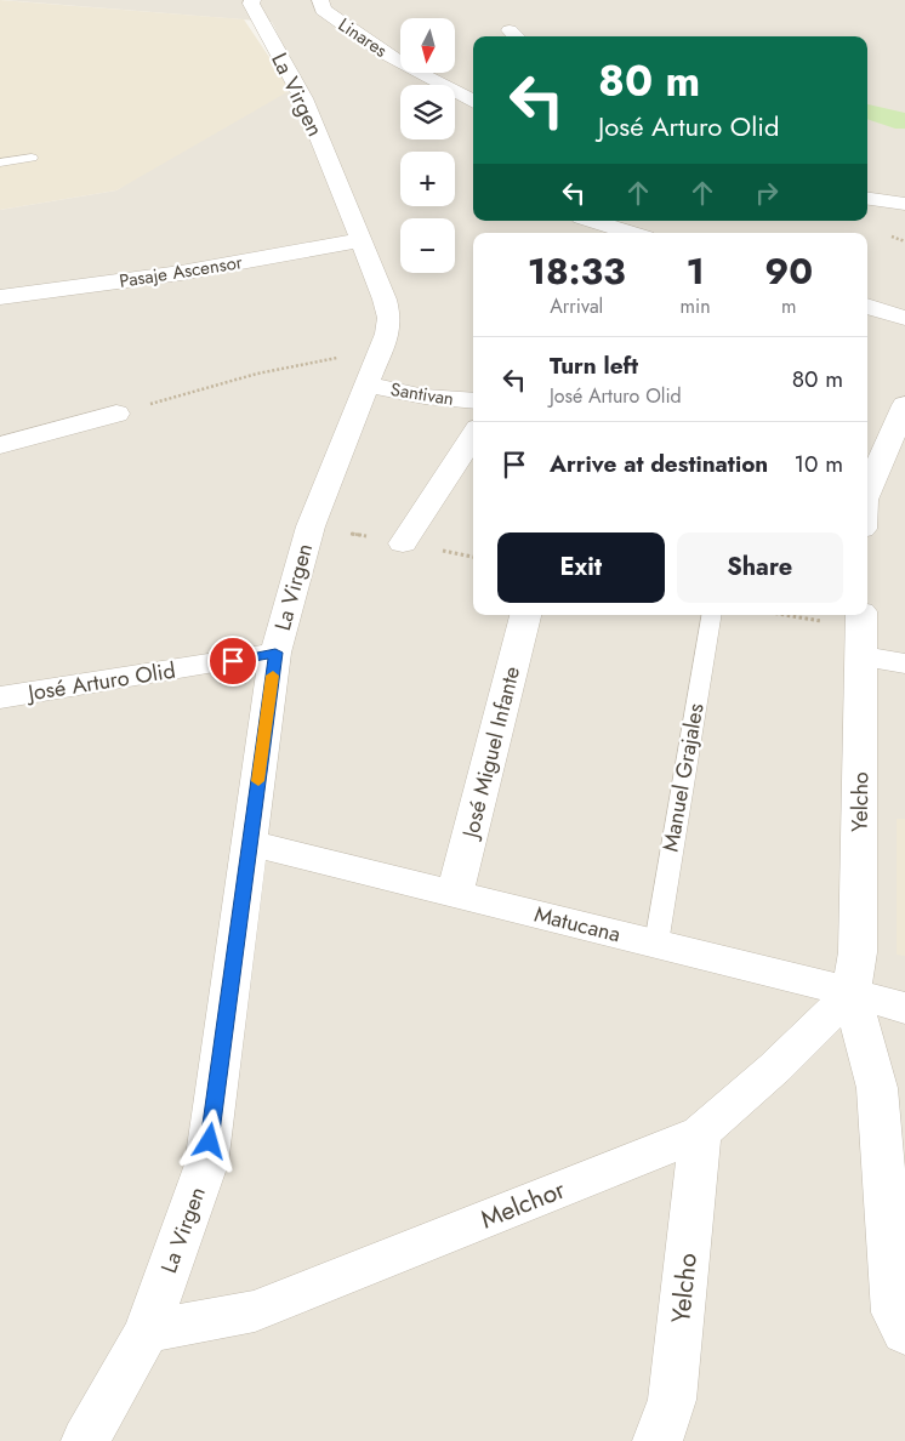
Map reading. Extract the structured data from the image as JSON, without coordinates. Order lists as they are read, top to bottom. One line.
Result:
{"streets":{"street":["Linares","La Virgen","Pasaje Ascensor","Santivan","José Arturo Olid","José Miguel Infante","Yelcho","Matucana","Melchor"],"lane":["Manuel Grajales"]},"crossings":[["La Virgen","Pasaje Ascensor"],["La Virgen","Santivan"],["La Virgen","José Arturo Olid"],["La Virgen","Matucana"],["La Virgen","Melchor"],["José Miguel Infante","Matucana"],["Manuel Grajales","Matucana"],["Yelcho","Matucana"],["Yelcho","Melchor"],["Matucana","Melchor"]],"north":"bottom","page":{"map_buttons":["+","−"],"turn":["80 m","José Arturo Olid"],"eta":["18:33","Arrival","1","min","90","m"],"list":[{"name":"Turn left","note":"José Arturo Olid","value":"80 m"},{"name":"Arrive at destination","value":"10 m"}],"buttons":["Exit","Share"]}}
